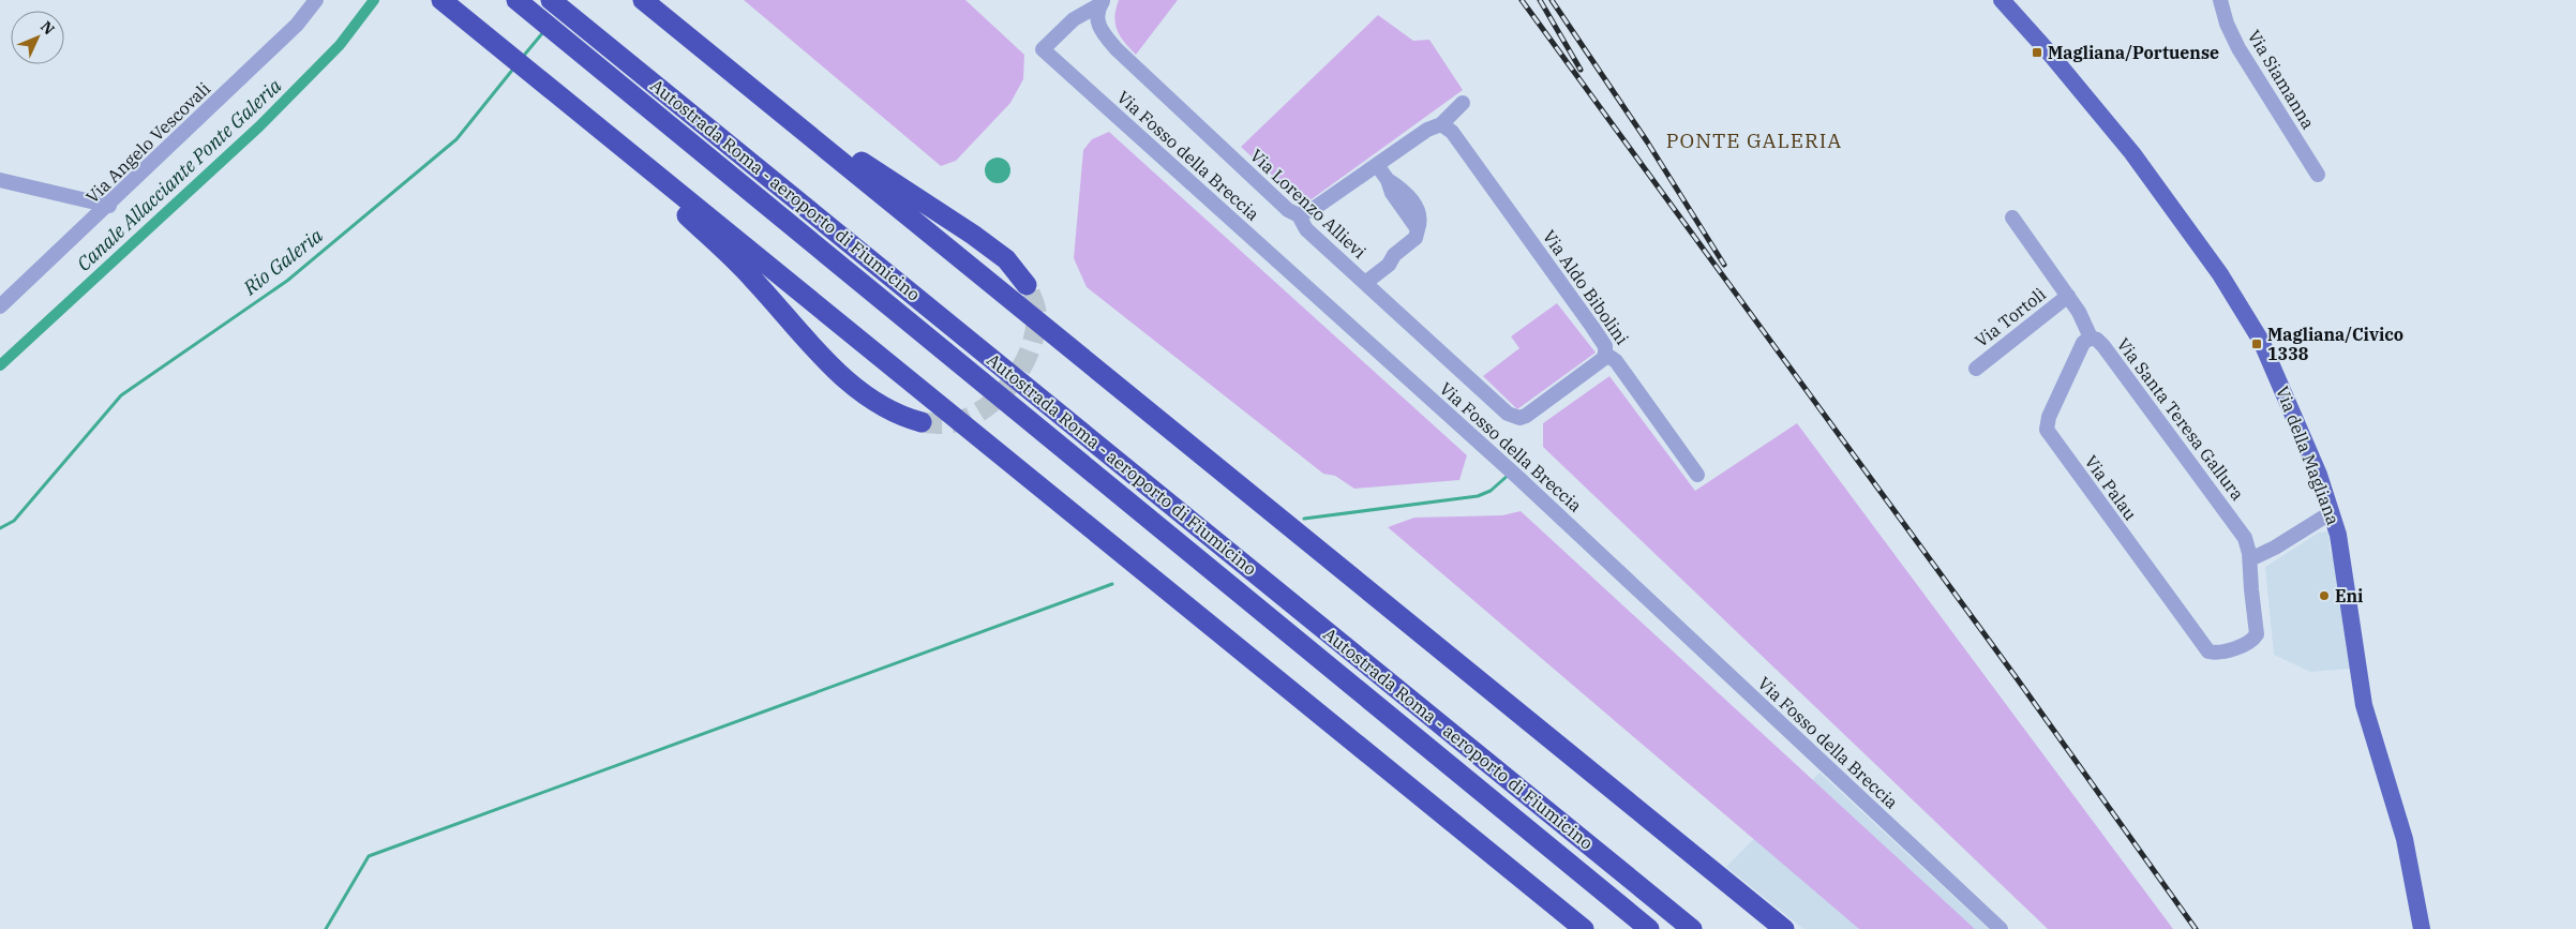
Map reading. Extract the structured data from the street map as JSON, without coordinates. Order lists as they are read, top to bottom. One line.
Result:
{"streets":{"highway":["Autostrada Roma - aeroporto di Fiumicino"],"main road":["Via della Magliana"],"street":["Via Siamanna","Via Angelo Vescovali","Via Fosso della Breccia","Via Lorenzo Allievi","Via Aldo Bibolini","Via Tortolì","Via Santa Teresa Gallura","Via Palau"]},"crossings":[["Via Fosso della Breccia","Via Lorenzo Allievi"],["Via Lorenzo Allievi","Via Aldo Bibolini"],["Via Tortolì","Via Santa Teresa Gallura"],["Via Santa Teresa Gallura","Via Palau"]],"districts":["PONTE GALERIA"],"water":["Canale Allacciante Ponte Galeria","Rio Galeria"],"places":{"transit":["Magliana/Portuense","Magliana/Civico 1338"],"other":["Eni"]},"north":"top right"}
